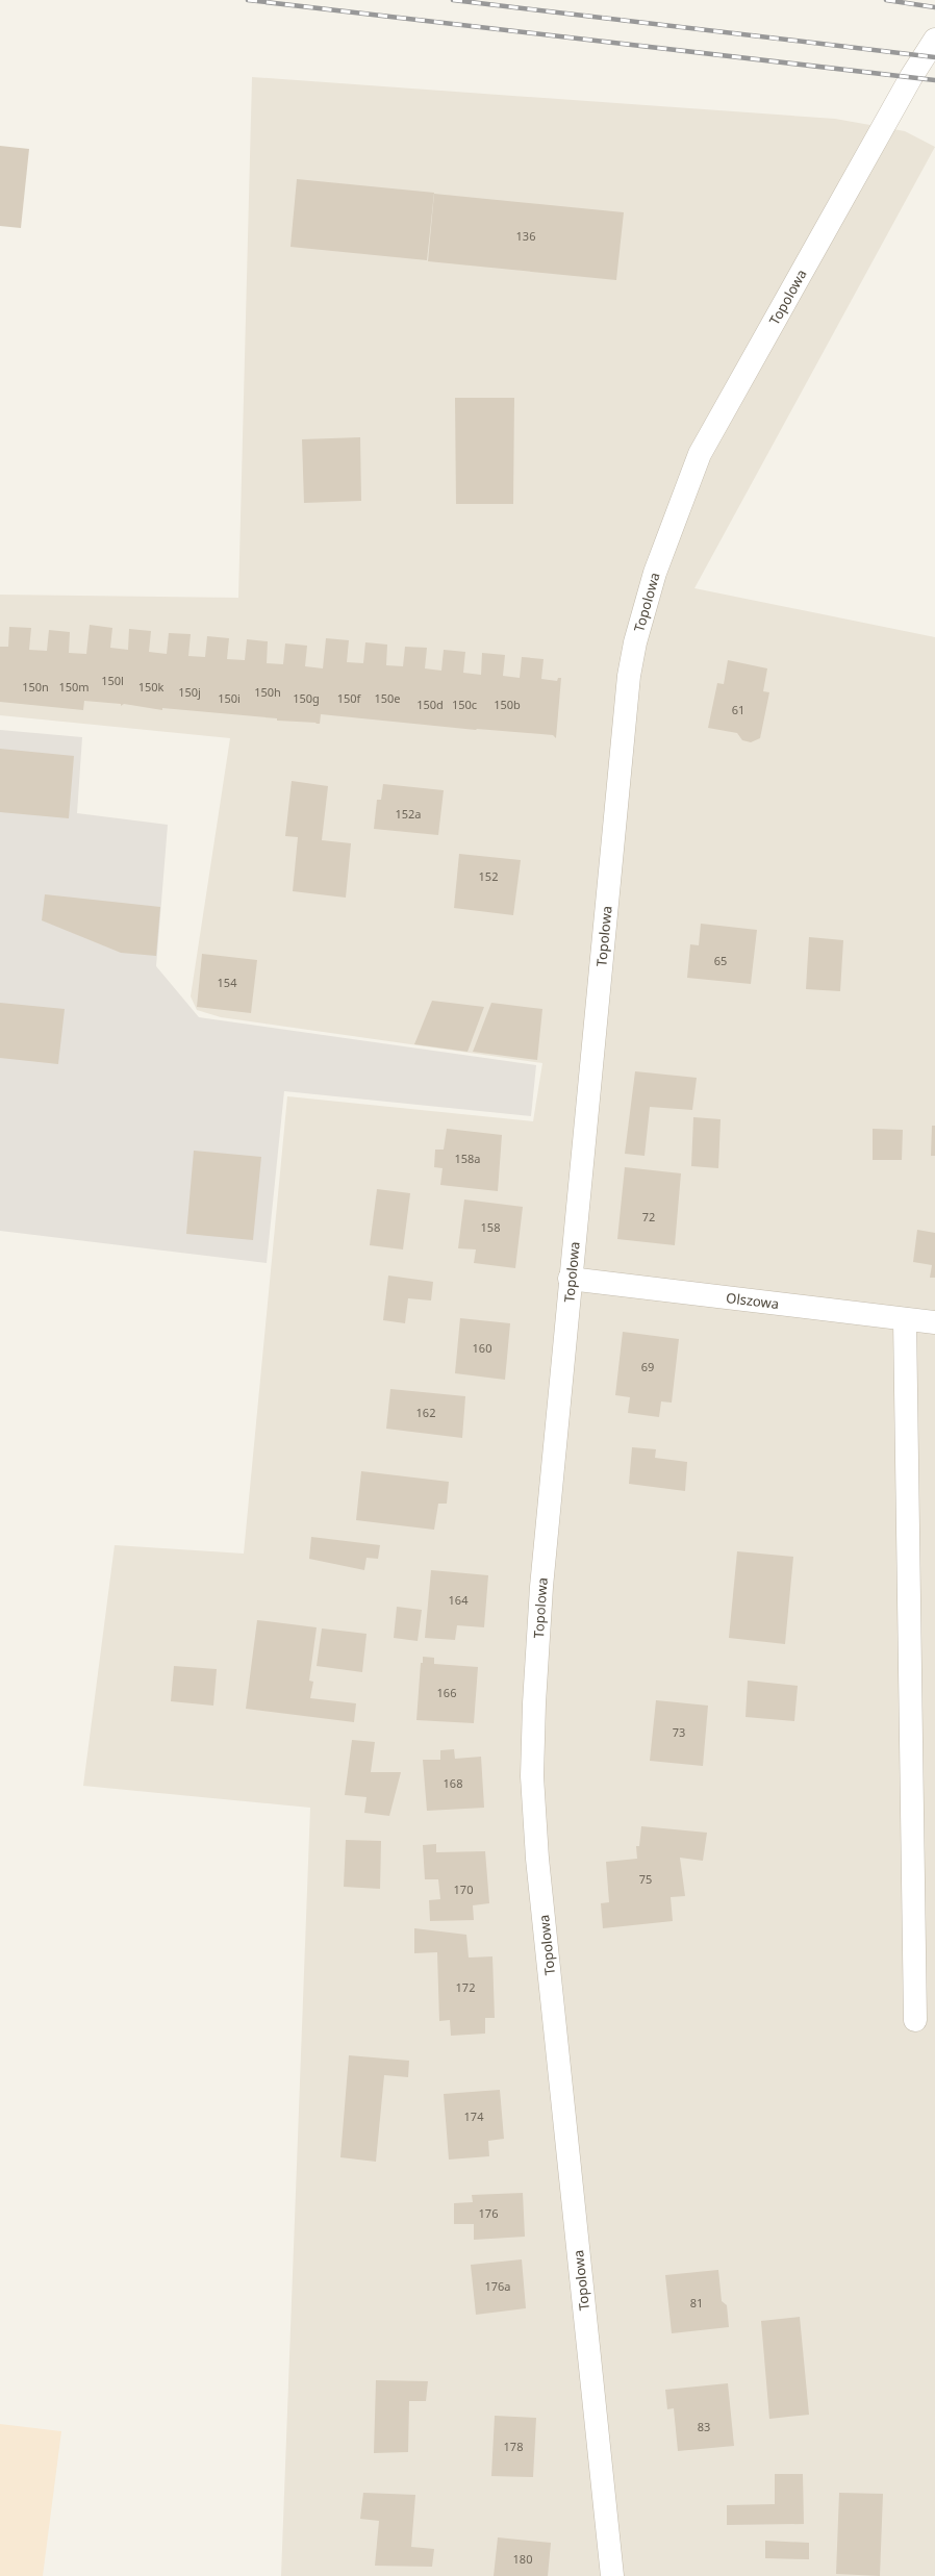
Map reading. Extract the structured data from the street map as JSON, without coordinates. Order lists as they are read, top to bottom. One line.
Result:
{"streets":{"street":["Topolowa","Olszowa"]},"crossings":[["Topolowa","Olszowa"]],"house_numbers":["136","150l","150n","150m","150k","150j","150h","150i","150g","150f","150e","150d","150c","150b","61","152a","152","65","154","158a","72","158","160","69","162","164","166","73","168","75","170","172","174","176","176a","81","83","178","180"]}
